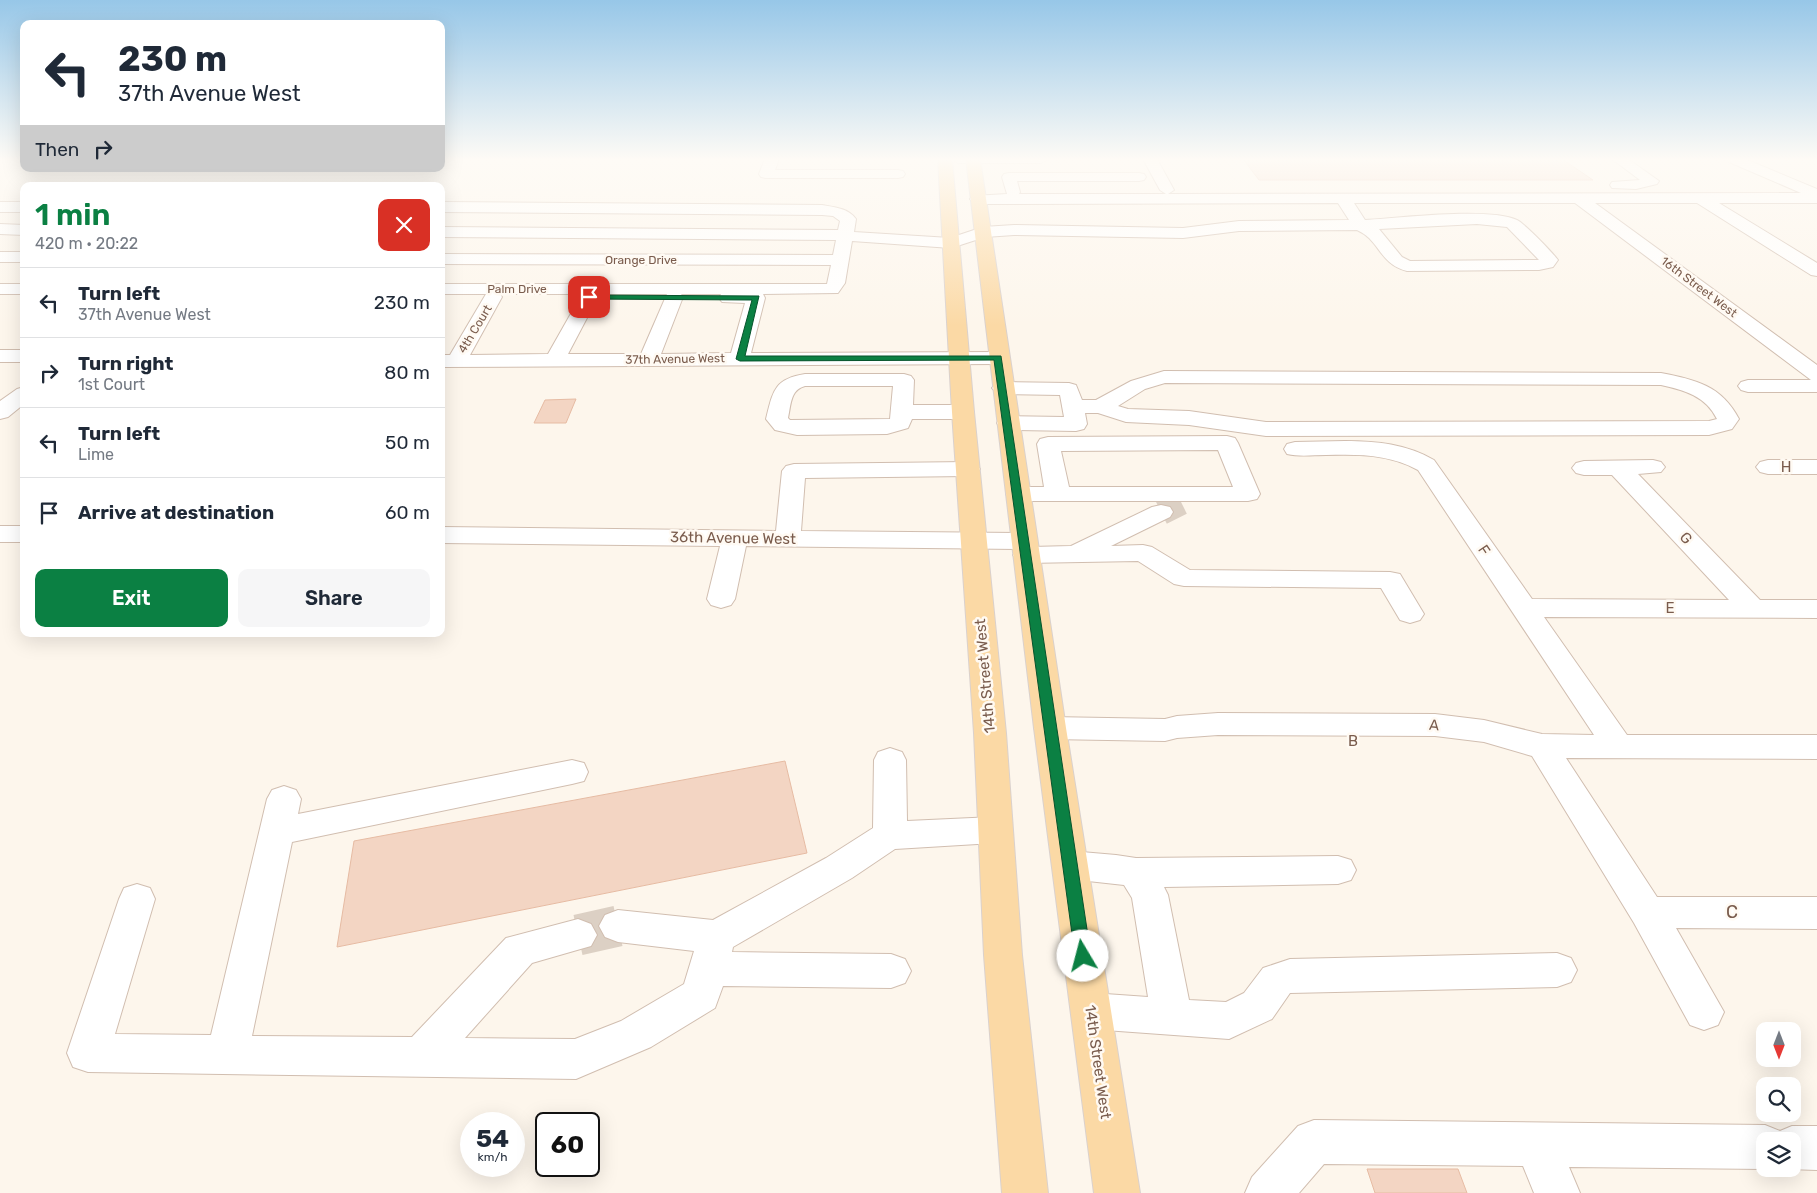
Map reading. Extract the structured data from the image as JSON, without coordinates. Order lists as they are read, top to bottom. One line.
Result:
{"streets":{"main road":["14th Street West"],"street":["Orange Drive","16th Street West","Palm Drive","4th Court","37th Avenue West","H","36th Avenue West","G","F","E","B","C"]},"crossings":[["Orange Drive","Palm Drive"],["4th Court","37th Avenue West"],["37th Avenue West","14th Street West"],["36th Avenue West","14th Street West"],["G","E"],["F","E"],["14th Street West","B"]],"north":"bottom","page":{"turn":["230 m","37th Avenue West"],"then":"Then","heading":["1 min","420 m · 20:22"],"list":[{"name":"Turn left","note":"37th Avenue West","value":"230 m"},{"name":"Turn right","note":"1st Court","value":"80 m"},{"name":"Turn left","note":"Lime","value":"50 m"},{"name":"Arrive at destination","value":"60 m"}],"buttons":["Exit","Share"],"speed":"54 km/h","limit":"60"}}
